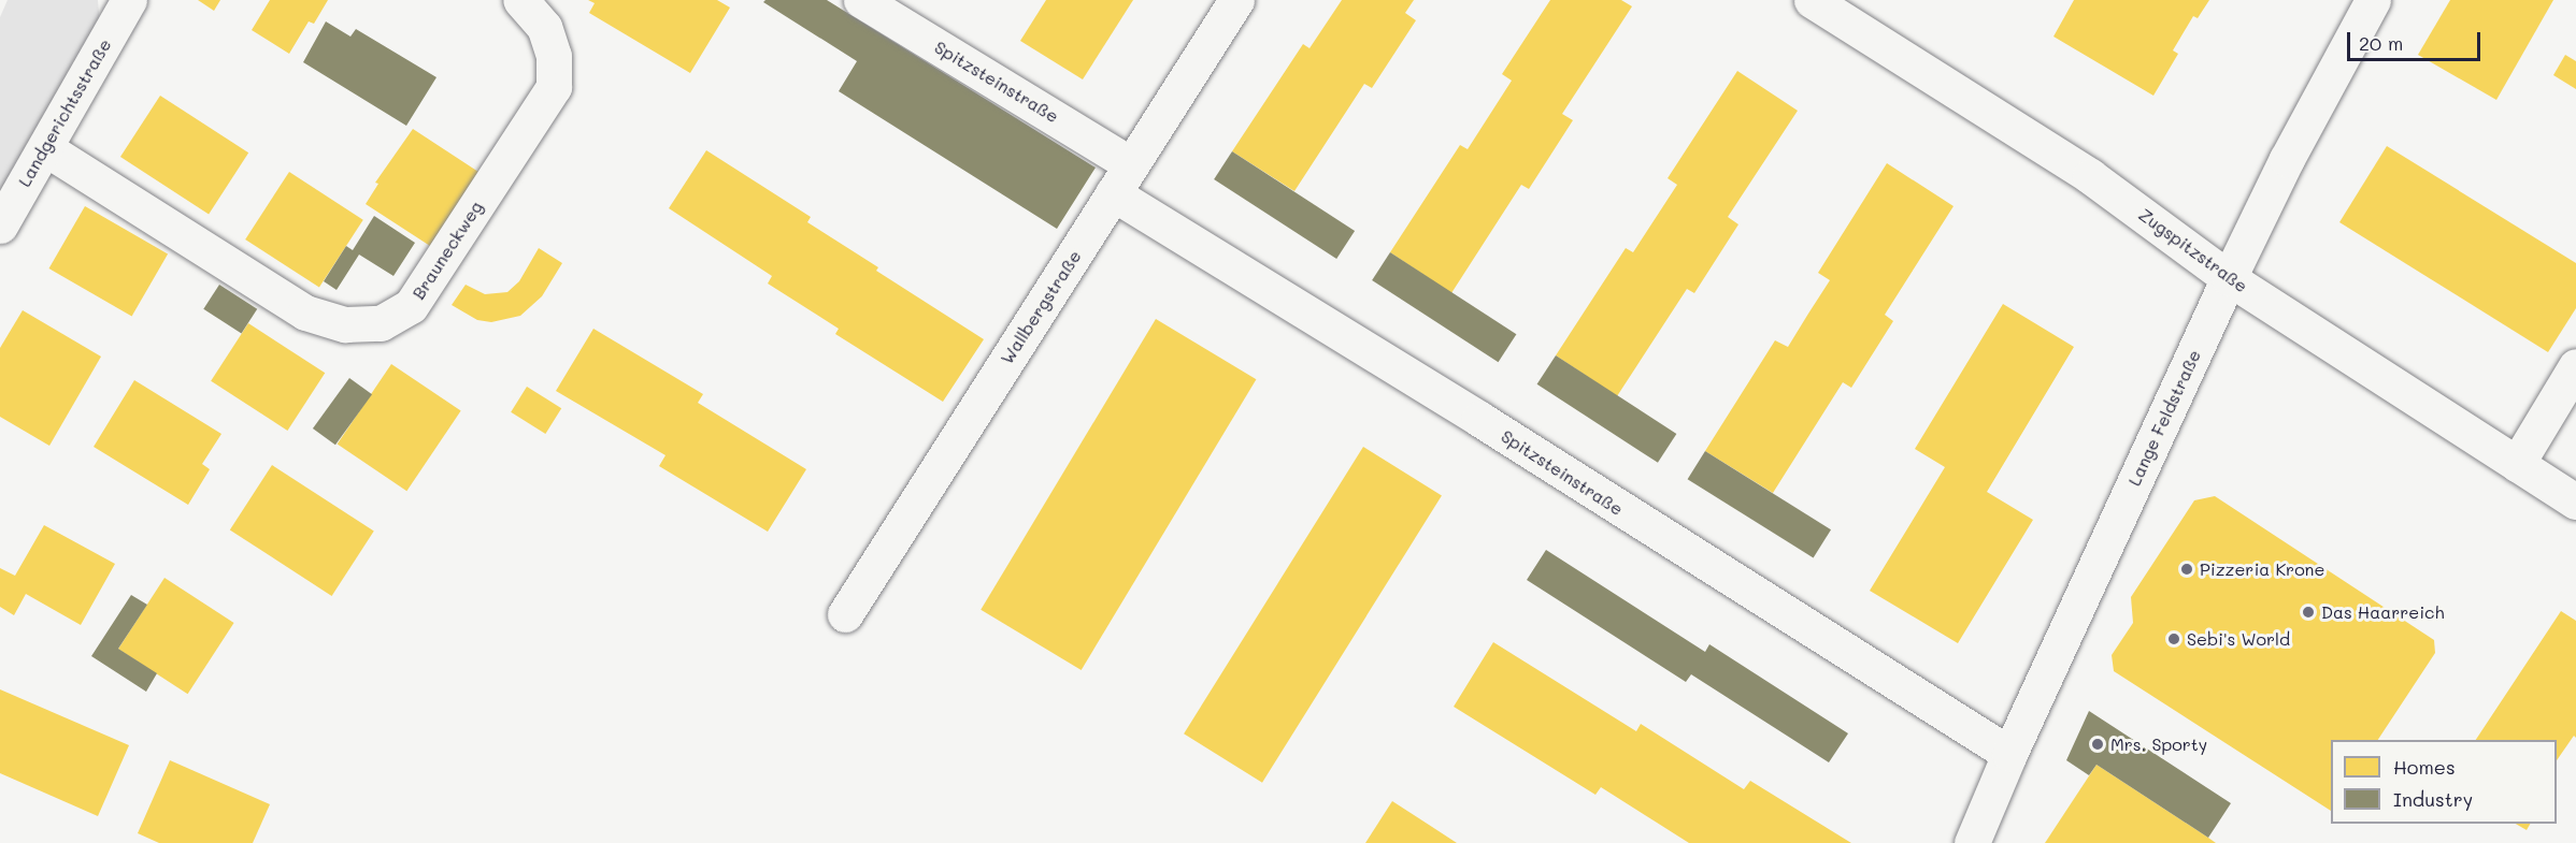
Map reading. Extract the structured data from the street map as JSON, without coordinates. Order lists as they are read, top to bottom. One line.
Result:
{"streets":{"street":["Spitzsteinstraße","Landgerichtsstraße","Brauneckweg","Zugspitzstraße","Wallbergstraße","Lange Feldstraße"]},"crossings":[["Spitzsteinstraße","Wallbergstraße"],["Spitzsteinstraße","Lange Feldstraße"],["Landgerichtsstraße","Brauneckweg"],["Zugspitzstraße","Lange Feldstraße"]],"places":["Pizzeria Krone","Das Haarreich","Sebi's World","Mrs. Sporty"],"legend":["Homes","Industry"],"scale_bar":"20 m"}
